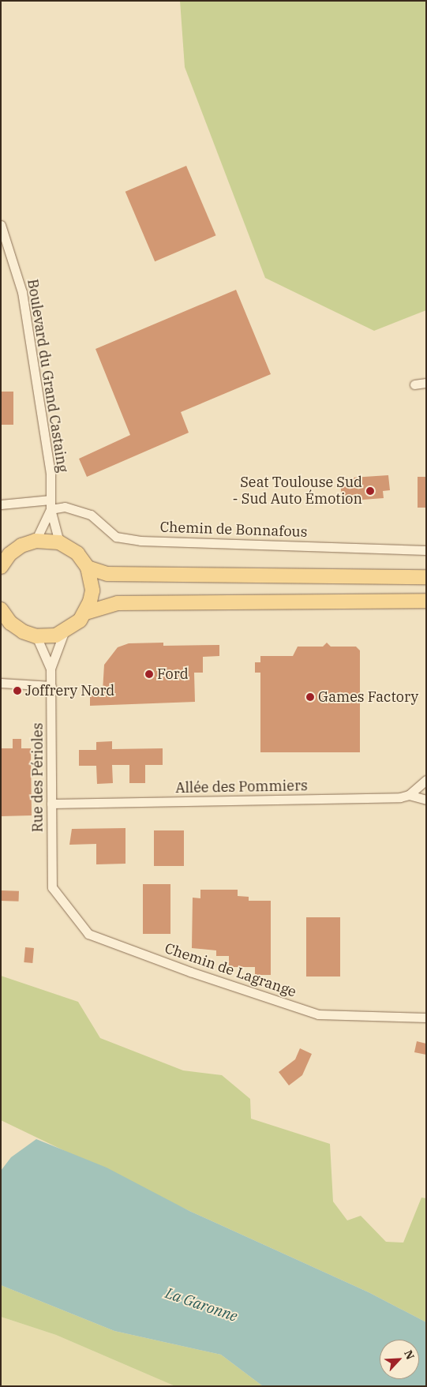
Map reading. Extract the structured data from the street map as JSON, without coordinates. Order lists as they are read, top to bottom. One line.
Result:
{"streets":{"street":["Boulevard du Grand Castaing","Chemin de Bonnafous","Rue des Périoles","Allée des Pommiers","Chemin de Lagrange"]},"crossings":[["Boulevard du Grand Castaing","Chemin de Bonnafous"],["Rue des Périoles","Allée des Pommiers"],["Rue des Périoles","Chemin de Lagrange"]],"water":["La Garonne"],"places":["Seat Toulouse Sud - Sud Auto Émotion","Ford","Joffrery Nord","Games Factory"],"north":"top right"}
